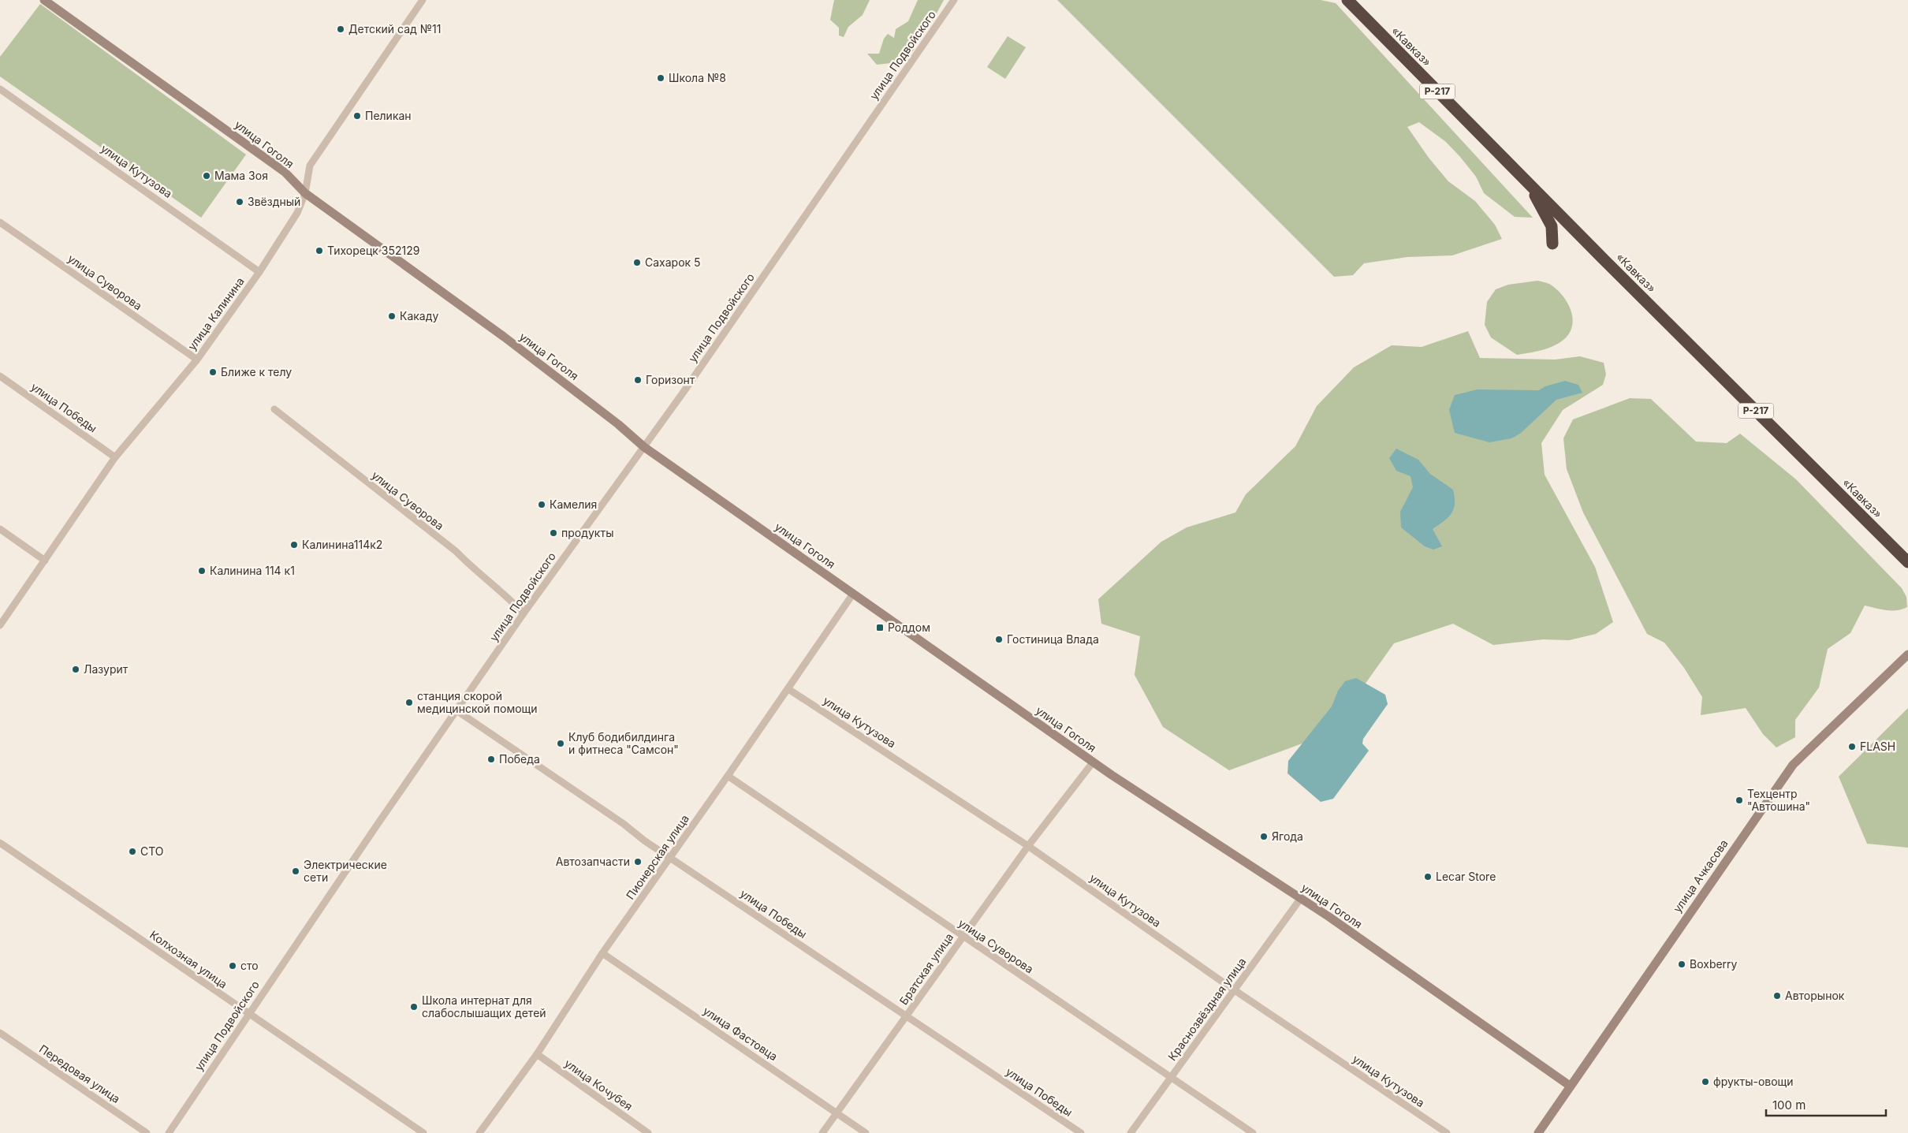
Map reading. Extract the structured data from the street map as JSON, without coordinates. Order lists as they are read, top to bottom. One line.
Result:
{"streets":{"highway":["«Кавказ»","Р-217"],"main road":["улица Гоголя","улица Ачкасова"],"street":["улица Подвойского","улица Кутузова","улица Суворова","улица Калинина","улица Победы","Пионерская улица","Колхозная улица","Братская улица","Краснозвёздная улица","улица Фастовца","Передовая улица","улица Кочубея"]},"crossings":[["улица Подвойского","улица Гоголя"],["улица Подвойского","улица Суворова"],["улица Подвойского","улица Победы"],["улица Подвойского","Колхозная улица"],["улица Гоголя","улица Калинина"],["улица Гоголя","Пионерская улица"],["улица Гоголя","улица Ачкасова"],["улица Гоголя","Братская улица"],["улица Гоголя","Краснозвёздная улица"],["улица Кутузова","улица Калинина"],["улица Кутузова","Пионерская улица"],["улица Кутузова","Братская улица"],["улица Кутузова","Краснозвёздная улица"],["улица Суворова","улица Калинина"],["улица Суворова","Пионерская улица"],["улица Суворова","Братская улица"],["улица Суворова","Краснозвёздная улица"],["улица Калинина","улица Победы"],["улица Победы","Пионерская улица"],["улица Победы","Братская улица"],["Пионерская улица","улица Фастовца"],["Пионерская улица","улица Кочубея"],["Братская улица","улица Фастовца"]],"places":{"other":["Детский сад №11","Школа №8","Пеликан","Мама Зоя","Звёздный","Тихорецк 352129","Сахарок 5","Какаду","Ближе к телу","Горизонт","Камелия","продукты","Калинина114к2","Калинина 114 к1","Гостиница Влада","Лазурит","станция скорой медицинской помощи","Клуб бодибилдинга и фитнеса \"Самсон\"","FLASH","Победа","Техцентр \"Автошина\"","Ягода","СТО","Автозапчасти","Электрические сети","Lecar Store","Boxberry","сто","Авторынок","Школа интернат для слабослышащих детей","фрукты-овощи"],"transit":["Роддом"]},"scale_bar":"100 m"}
